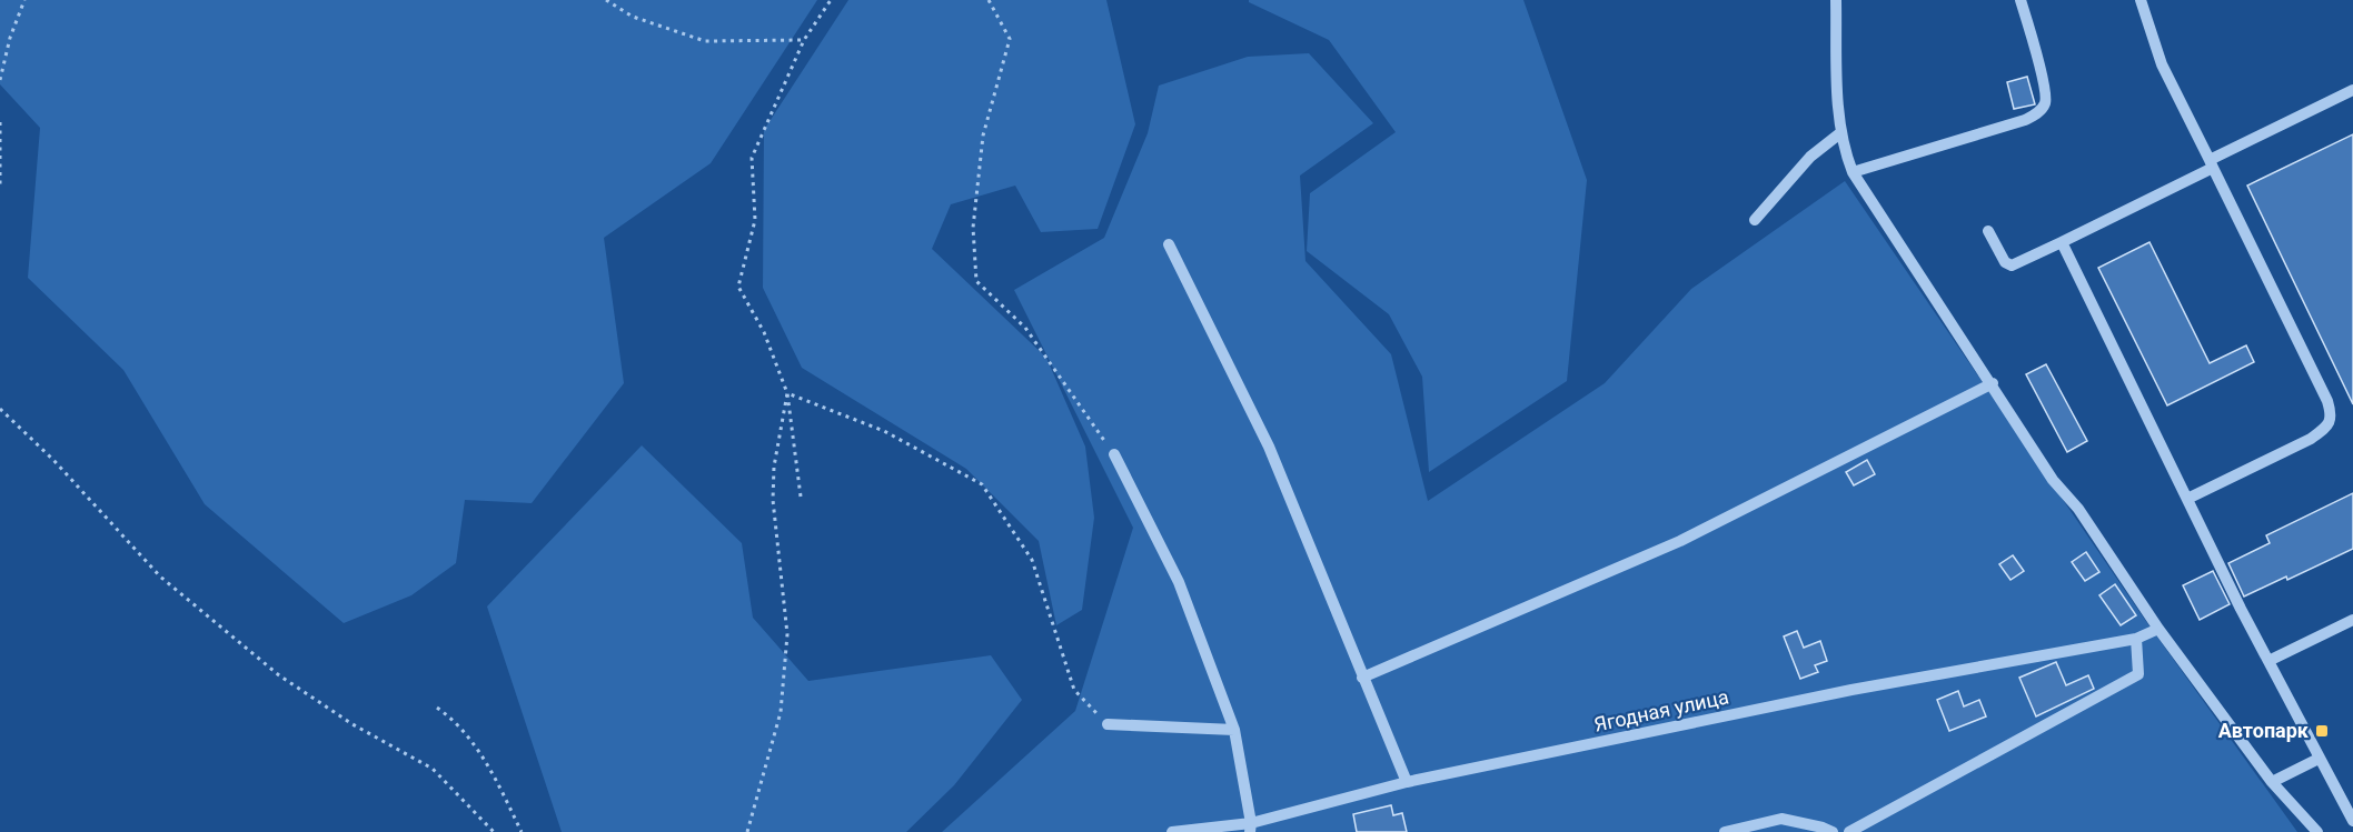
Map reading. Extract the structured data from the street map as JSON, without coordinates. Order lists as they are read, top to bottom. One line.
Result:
{"streets":{"street":["Ягодная улица"]},"places":{"transit":["Автопарк"]}}
